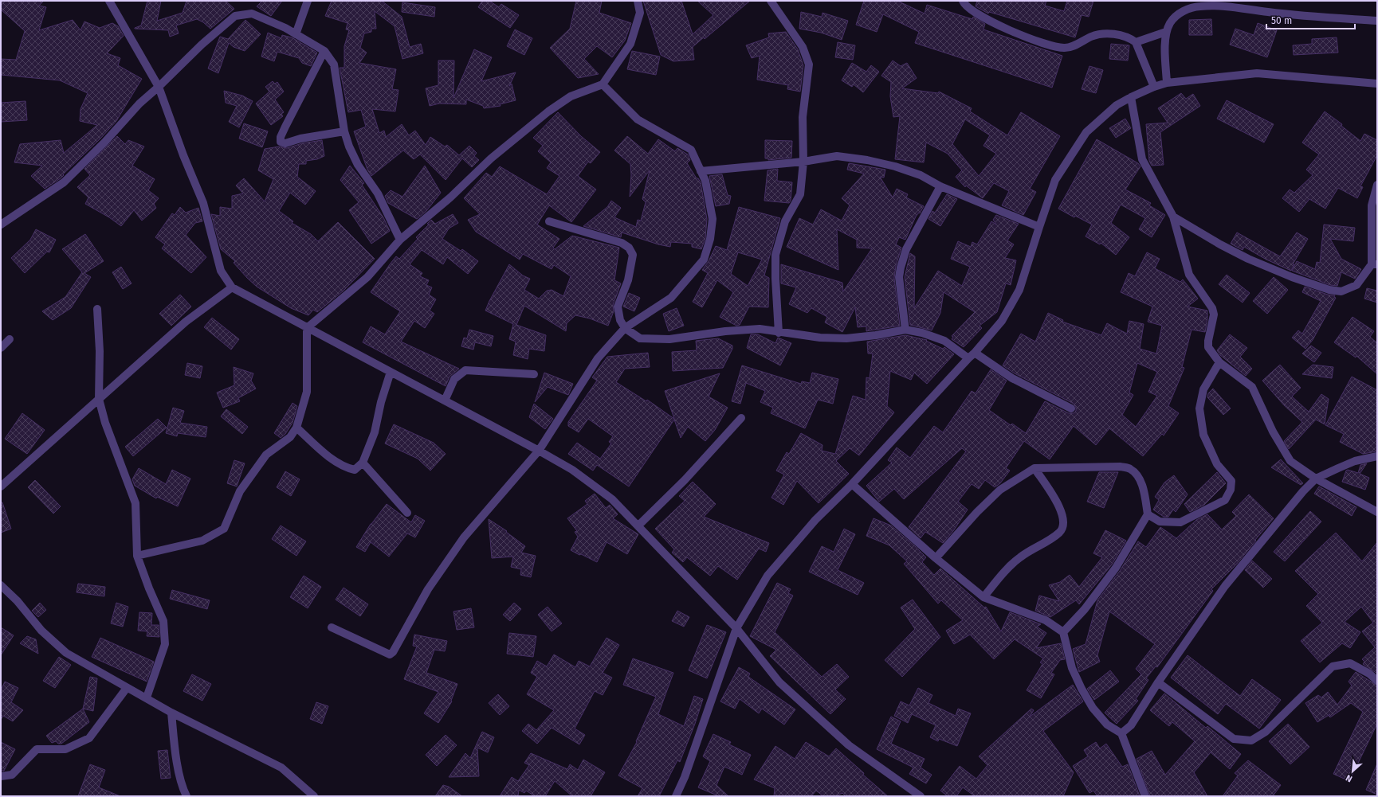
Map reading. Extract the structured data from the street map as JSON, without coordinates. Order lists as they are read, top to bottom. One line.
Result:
{"scale_bar":"50 m","north":"bottom left"}
